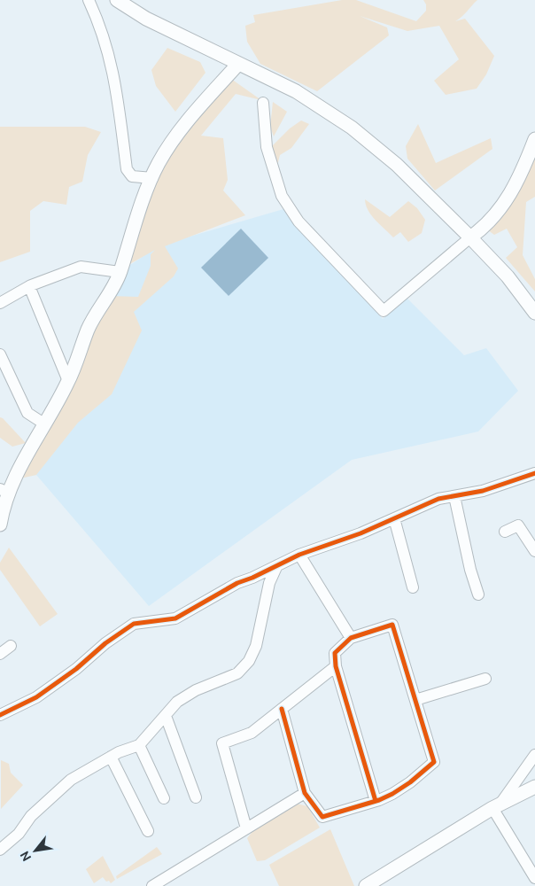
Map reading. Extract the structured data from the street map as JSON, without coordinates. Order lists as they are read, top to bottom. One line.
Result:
{"north":"bottom left"}
